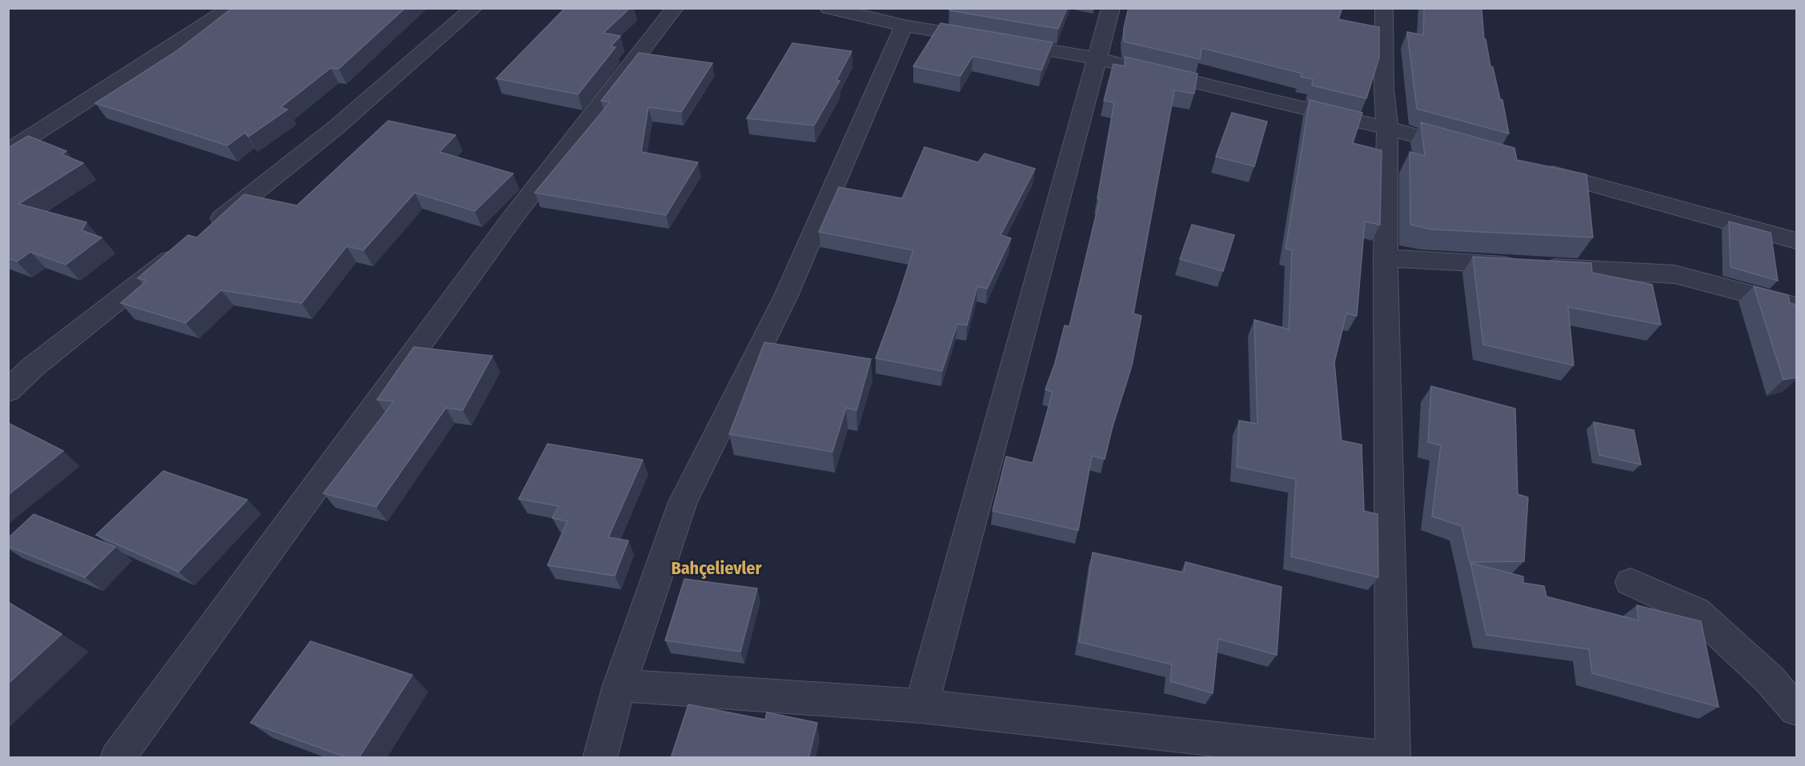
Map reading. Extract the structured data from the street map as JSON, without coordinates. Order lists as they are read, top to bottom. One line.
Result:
{"districts":["Bahçelievler"]}
